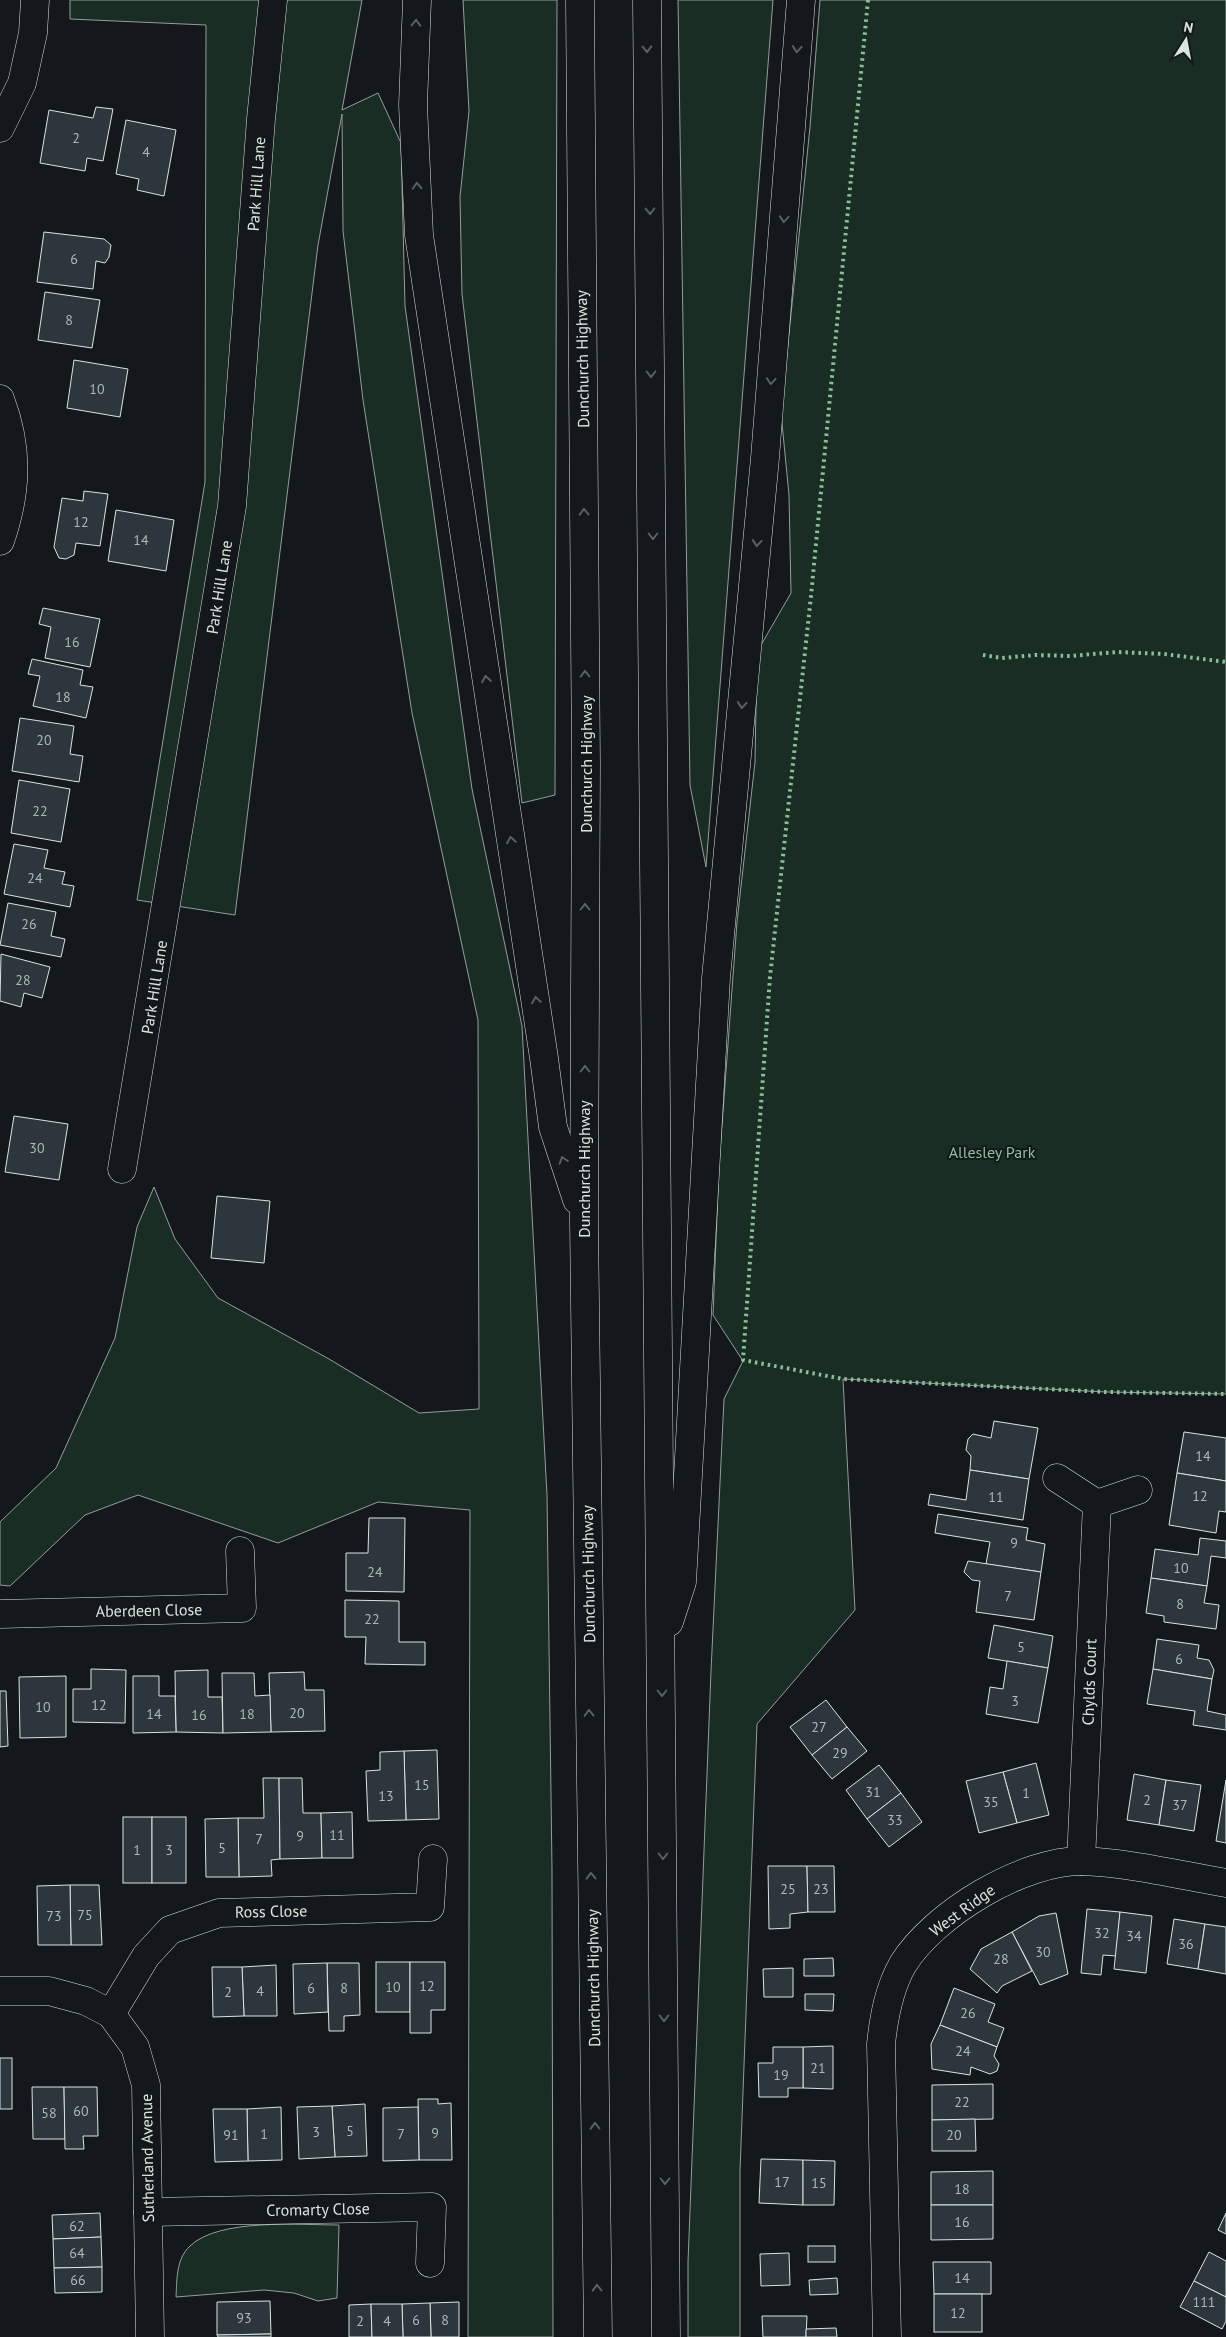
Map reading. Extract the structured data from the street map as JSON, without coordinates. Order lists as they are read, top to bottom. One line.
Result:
{"streets":{"main road":["Park Hill Lane","Dunchurch Highway","Aberdeen Close","Chylds Court","West Ridge","Ross Close","Sutherland Avenue","Cromarty Close"]},"crossings":[["Chylds Court","West Ridge"],["Ross Close","Sutherland Avenue"],["Sutherland Avenue","Cromarty Close"]],"parks":["Allesley Park"],"house_numbers":["2","4","6","8","10","12","14","16","18","20","22","24","26","28","30","14","12","11","9","10","24","7","8","22","5","6","3","12","10","20","14","18","16","27","29","15","31","1","13","2","35","37","33","11","9","7","5","1","3","25","23","75","73","32","34","36","30","28","12","10","6","8","4","2","26","24","21","19","22","60","58","5","3","9","1","7","91","20","17","15","18","16","62","64","14","66","111","12","93","6","8","2","4"],"north":"top"}
